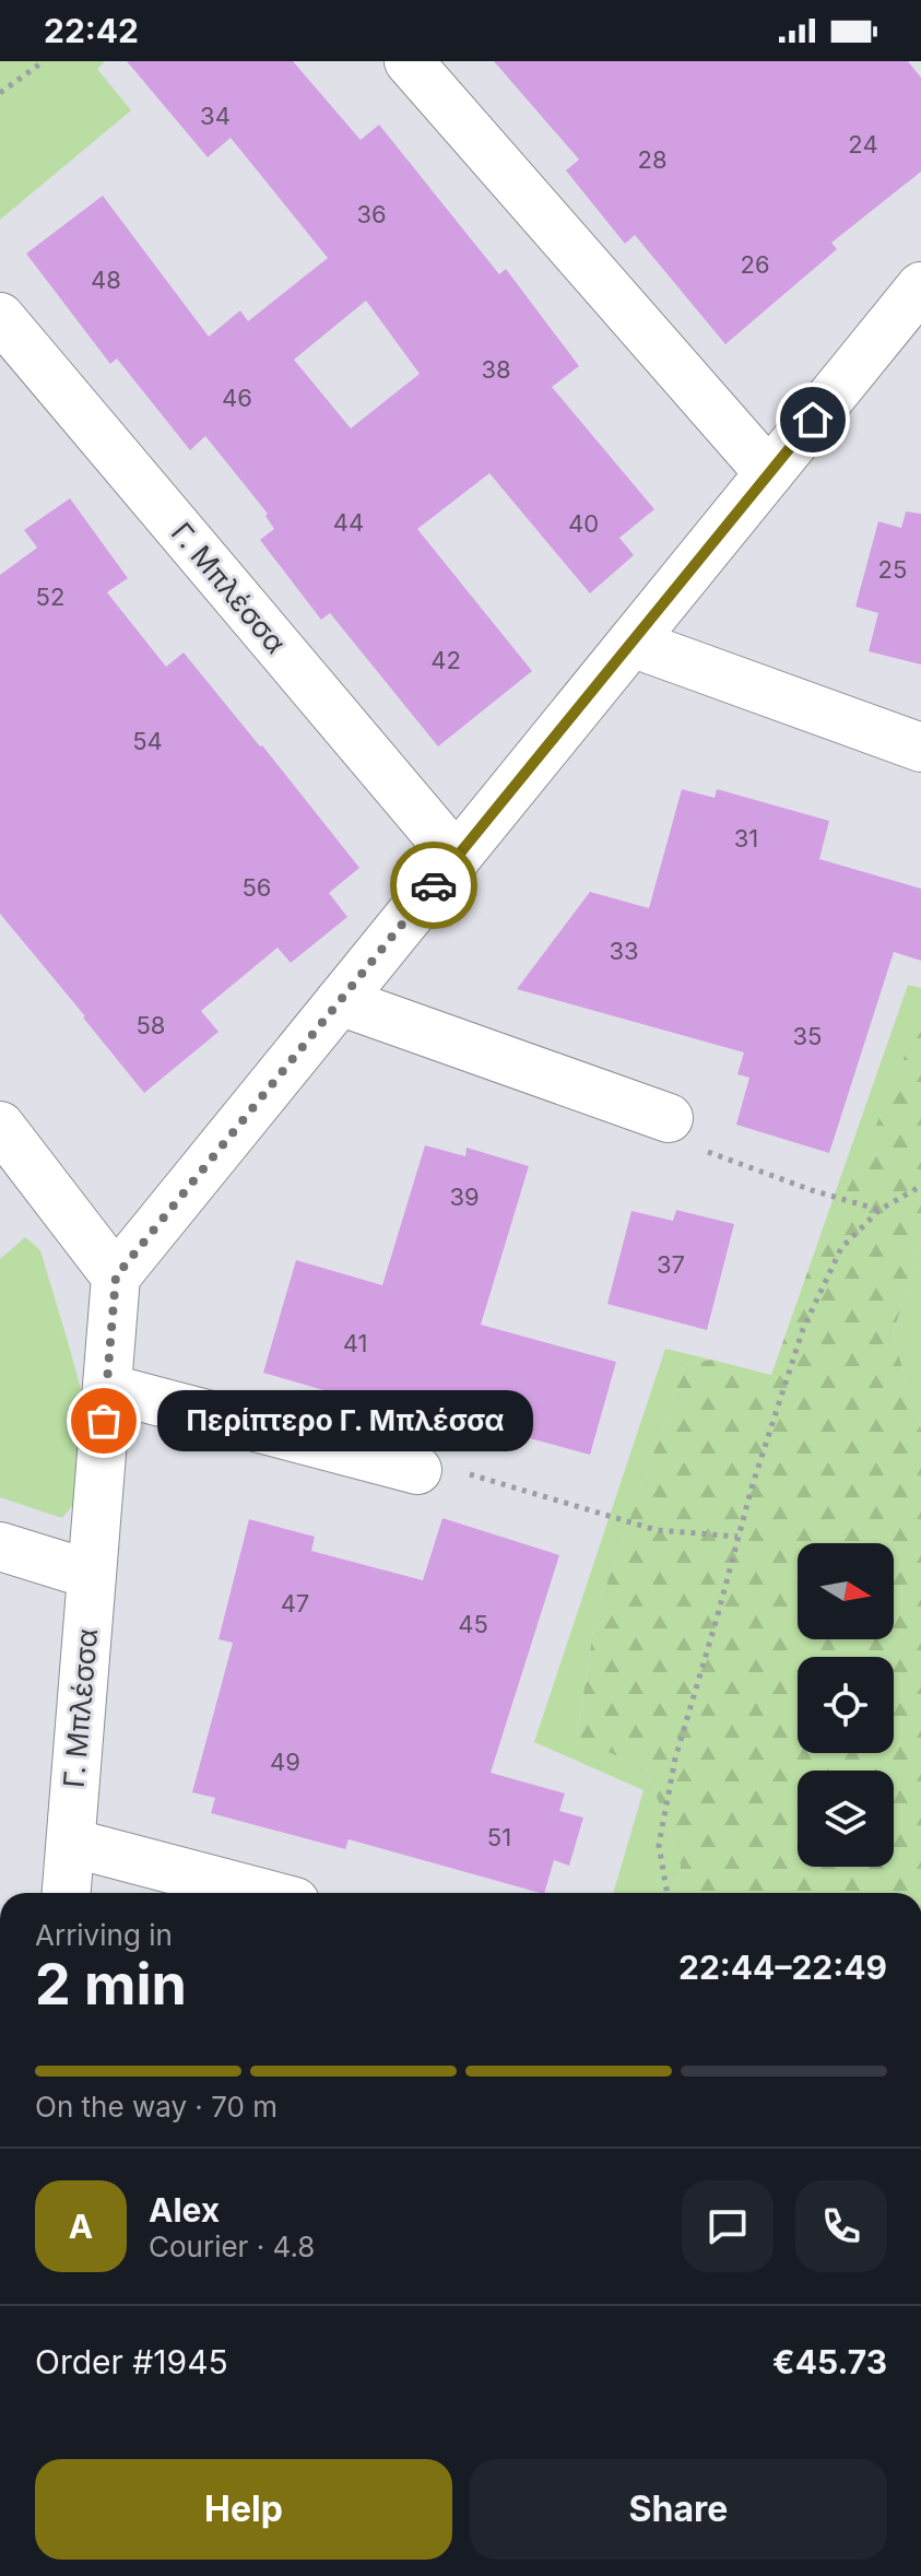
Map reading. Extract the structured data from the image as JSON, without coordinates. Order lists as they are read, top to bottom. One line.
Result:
{"streets":{"street":["Γ. Μπλέσσα"]},"places":["Περίπτερο Γ. Μπλέσσα"],"house_numbers":["34","24","28","36","26","48","38","46","44","40","25","52","42","54","31","56","33","58","35","39","37","41","47","45","49","51"],"north":"right","page":{"status":"22:42","bubble":"Περίπτερο Γ. Μπλέσσα","heading":["2 min","Arriving in","22:44–22:49"],"panel":["Alex","Courier · 4.8","Order #1945","€45.73"],"bar":"On the way · 70 m","round":"A","buttons":["Help","Share"]}}
